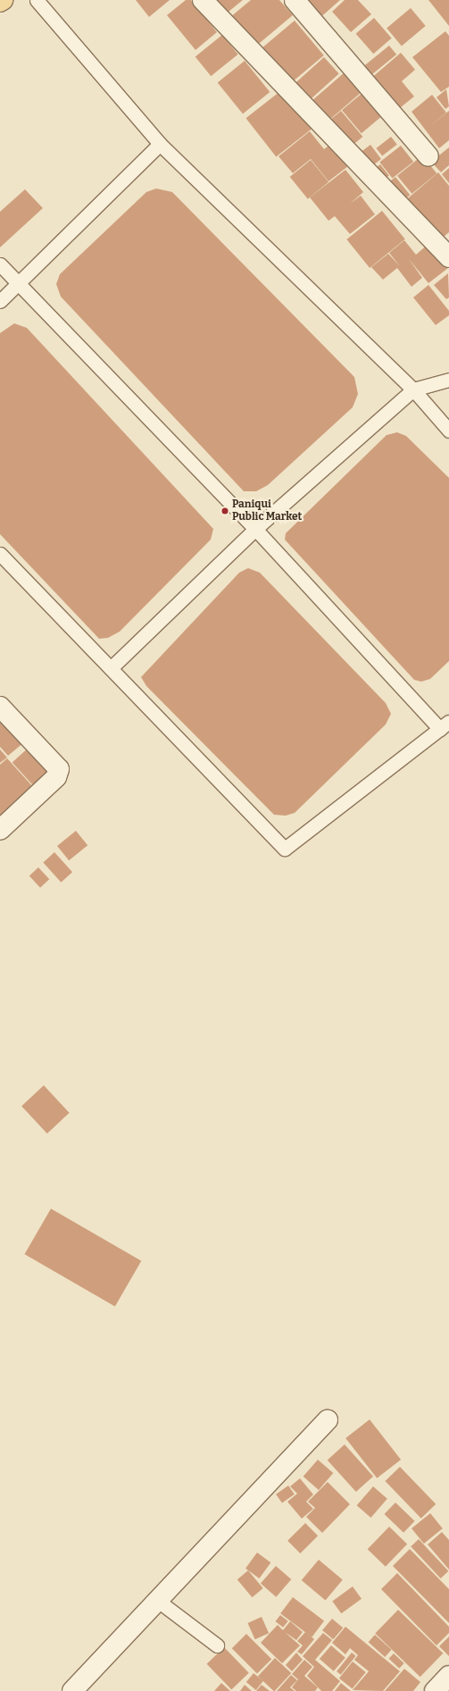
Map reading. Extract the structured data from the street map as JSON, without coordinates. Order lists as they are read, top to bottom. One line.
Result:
{"places":["Paniqui Public Market"]}
